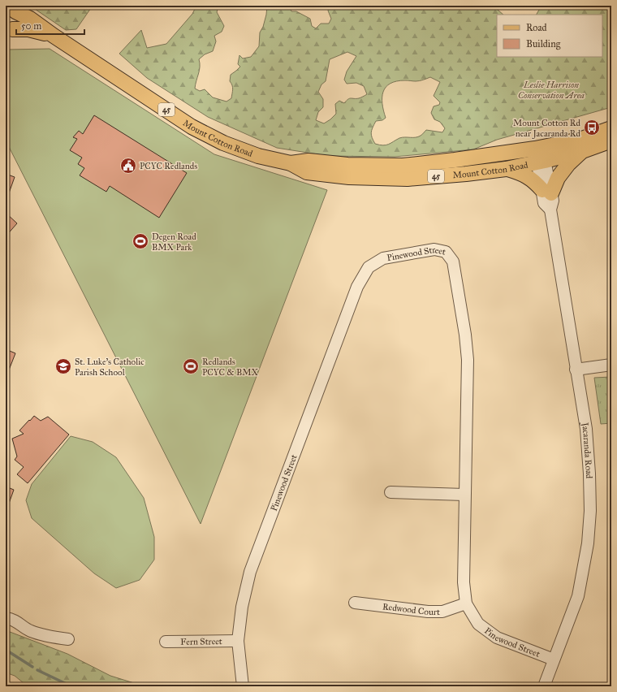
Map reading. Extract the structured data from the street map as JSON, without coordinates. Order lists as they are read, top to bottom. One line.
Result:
{"streets":{"main road":["45","Mount Cotton Road"],"street":["Pinewood Street","Jacaranda Road","Redwood Court","Fern Street"]},"crossings":[["45","Mount Cotton Road"],["Mount Cotton Road","Jacaranda Road"],["Pinewood Street","Jacaranda Road"],["Pinewood Street","Redwood Court"],["Pinewood Street","Fern Street"]],"parks":["Leslie Harrison Conservation Area"],"places":{"bus stop":["Mount Cotton Rd near Jacaranda Rd"],"public building":["PCYC Redlands"],"sports":["Degen Road BMX Park","Redlands PCYC & BMX"],"school or university":["St. Luke's Catholic Parish School"]},"legend":["Road","Building"],"scale_bar":"50 m"}
